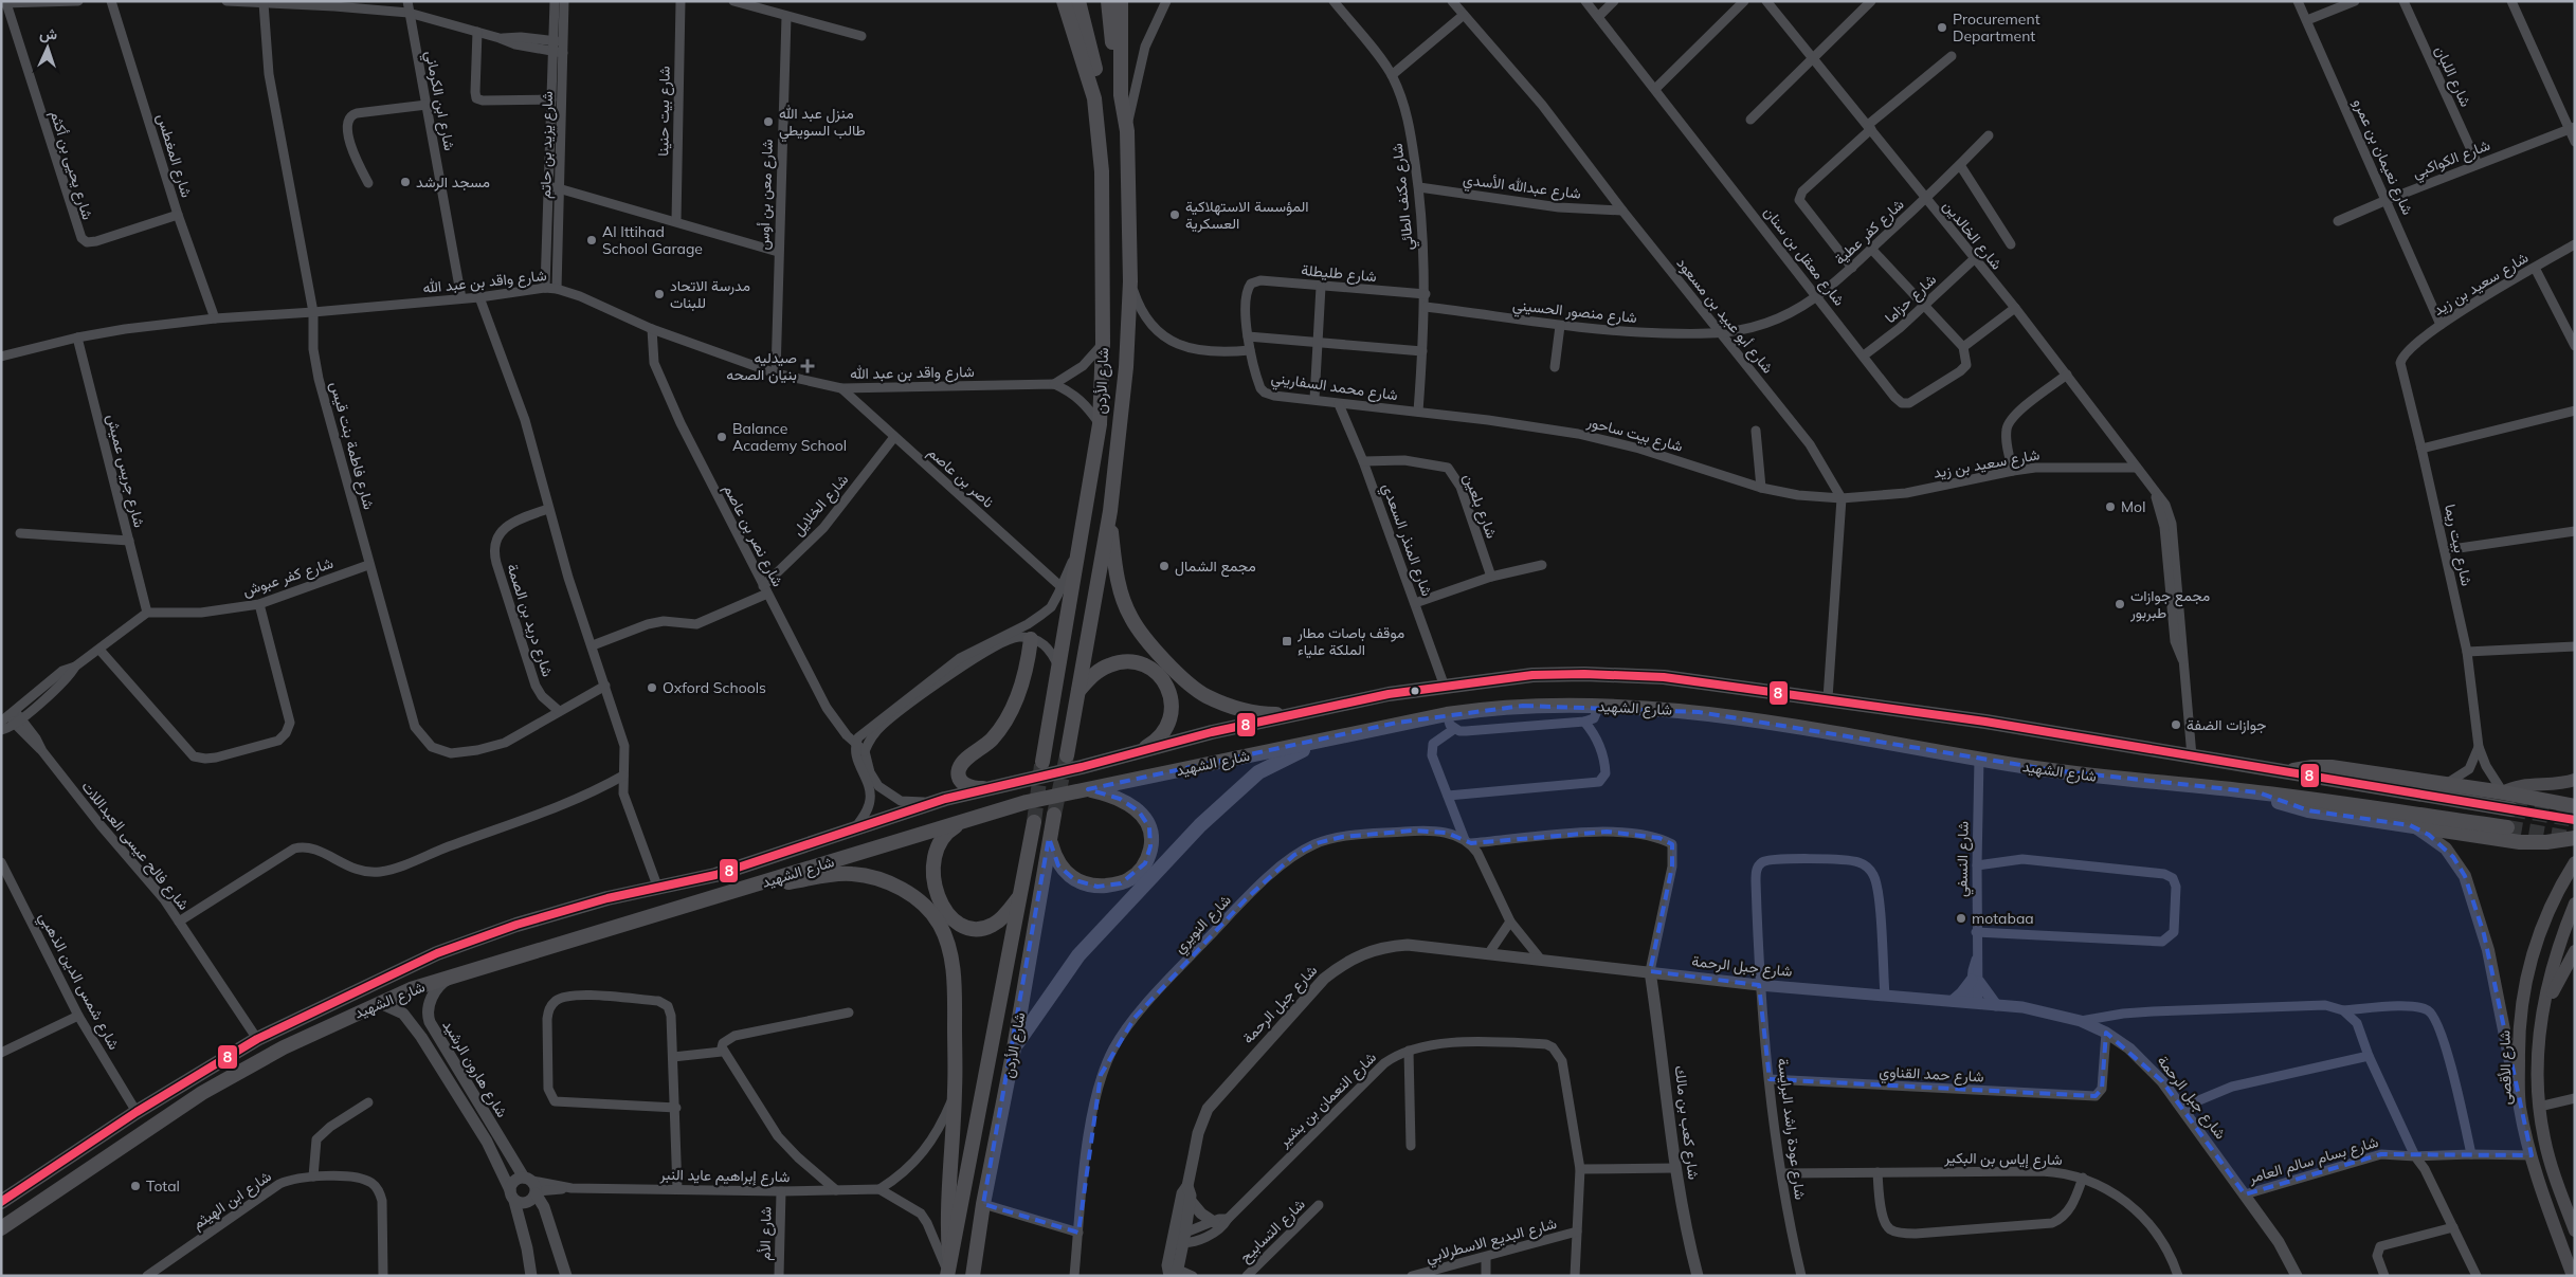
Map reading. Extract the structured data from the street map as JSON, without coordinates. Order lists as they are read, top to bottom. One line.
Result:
{"streets":{"highway":["شارع الأردن","شارع الشهيد"],"main road":["شارع الأقصى"],"street":["شارع اللبان","شارع ابن الكرماني","شارع بيت حنينا","شارع يزيد بن حاتم","شارع المغطس","شارع نعيمان بن عمرو","شارع الكواكبي","شارع يحيى بن أكثم","شارع عبدالله الأسدي","شارع معن بن أوس","شارع مكنف الطائي","شارع كفر عطية","شارع الخالدين","شارع معقل بن سنان","شارع طليطلة","شارع واقد بن عبد الله","شارع سعيد بن زيد","شارع حزاما","شارع منصور الحسيني","شارع أبو عبيد بن مسعود","شارع محمد السفاريني","شارع بيت ساحور","شارع فاطمة بنت قيس","شارع جريس عميش","ناصر بن عاصم","شارع الخلايل","شارع بلعين","شارع نصر بن عاصم","شارع المنذر السعدي","شارع بيت ريما","شارع كفر عبوش","شارع دريد بن الصمة","شارع فالح عيسى العبداللات","شارع النسفي","شارع النويري","شارع جبل الرحمة","شارع شمس الدين الذهبي","شارع هارون الرشيد","شارع حمد القناوي","شارع النعمان بن بشير","شارع كعب بن مالك","شارع عودة راشد البرايسة","شارع إياس بن البكير","شارع بسام سالم العامر","شارع إبراهيم عايد النبر","شارع ابن الهيثم","شارع التسابيح","شارع الأم","شارع البديع الاسطرلابي"]},"crossings":[["شارع اللبان","شارع الكواكبي"],["شارع ابن الكرماني","شارع واقد بن عبد الله"],["شارع يزيد بن حاتم","شارع واقد بن عبد الله"],["شارع المغطس","شارع يحيى بن أكثم"],["شارع المغطس","شارع واقد بن عبد الله"],["شارع نعيمان بن عمرو","شارع الكواكبي"],["شارع نعيمان بن عمرو","شارع سعيد بن زيد"],["شارع عبدالله الأسدي","شارع مكنف الطائي"],["شارع عبدالله الأسدي","شارع أبو عبيد بن مسعود"],["شارع معن بن أوس","شارع واقد بن عبد الله"],["شارع مكنف الطائي","شارع طليطلة"],["شارع مكنف الطائي","شارع منصور الحسيني"],["شارع مكنف الطائي","شارع محمد السفاريني"],["شارع مكنف الطائي","شارع بيت ساحور"],["شارع كفر عطية","شارع الخالدين"],["شارع كفر عطية","شارع معقل بن سنان"],["شارع كفر عطية","شارع منصور الحسيني"],["شارع كفر عطية","شارع أبو عبيد بن مسعود"],["شارع الخالدين","شارع سعيد بن زيد"],["شارع الخالدين","شارع حزاما"],["شارع الخالدين","شارع الشهيد"],["شارع معقل بن سنان","شارع حزاما"],["شارع طليطلة","شارع محمد السفاريني"],["شارع واقد بن عبد الله","شارع فاطمة بنت قيس"],["شارع واقد بن عبد الله","شارع جريس عميش"],["شارع واقد بن عبد الله","ناصر بن عاصم"],["شارع واقد بن عبد الله","شارع نصر بن عاصم"],["شارع سعيد بن زيد","شارع أبو عبيد بن مسعود"],["شارع سعيد بن زيد","شارع بيت ساحور"],["شارع سعيد بن زيد","شارع بيت ريما"],["شارع منصور الحسيني","شارع أبو عبيد بن مسعود"],["شارع أبو عبيد بن مسعود","شارع بيت ساحور"],["شارع محمد السفاريني","شارع بيت ساحور"],["شارع محمد السفاريني","شارع المنذر السعدي"],["شارع فاطمة بنت قيس","شارع كفر عبوش"],["شارع فاطمة بنت قيس","شارع دريد بن الصمة"],["شارع جريس عميش","شارع كفر عبوش"],["ناصر بن عاصم","شارع الخلايل"],["شارع الخلايل","شارع نصر بن عاصم"],["شارع بلعين","شارع المنذر السعدي"],["شارع نصر بن عاصم","شارع الشهيد"],["شارع المنذر السعدي","شارع الشهيد"],["شارع الشهيد","شارع فالح عيسى العبداللات"],["شارع الشهيد","شارع النسفي"],["شارع الشهيد","شارع شمس الدين الذهبي"],["شارع الشهيد","شارع هارون الرشيد"],["شارع النسفي","شارع جبل الرحمة"],["شارع جبل الرحمة","شارع حمد القناوي"],["شارع جبل الرحمة","شارع النعمان بن بشير"],["شارع جبل الرحمة","شارع كعب بن مالك"],["شارع جبل الرحمة","شارع عودة راشد البرايسة"],["شارع جبل الرحمة","شارع بسام سالم العامر"],["شارع الأقصى","شارع بسام سالم العامر"],["شارع هارون الرشيد","شارع إبراهيم عايد النبر"],["شارع حمد القناوي","شارع عودة راشد البرايسة"],["شارع النعمان بن بشير","شارع البديع الاسطرلابي"],["شارع عودة راشد البرايسة","شارع إياس بن البكير"],["شارع إبراهيم عايد النبر","شارع الأم"]],"places":{"other":["Procurement Department","منزل عبد الله طالب السويطي","مسجد الرشد","المؤسسة الاستهلاكية العسكرية","Al Ittihad School Garage","مدرسة الاتحاد للبنات","Balance Academy School","MoI","مجمع الشمال","مجمع جوازات طبربور","Oxford Schools","جوازات الضفة","motabaa","Total"],"health":["صيدليه بنيان الصحه"],"transit":["موقف باصات مطار الملكة علياء"]},"lines":["transit line 8"],"north":"top"}
